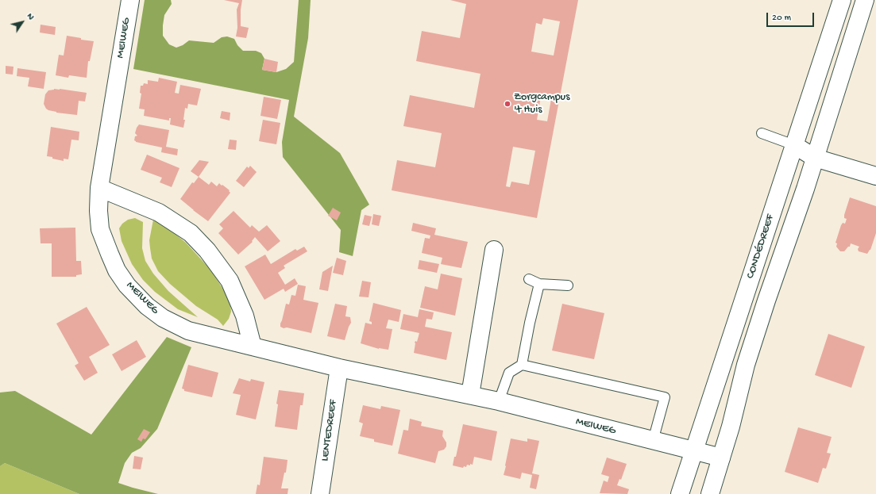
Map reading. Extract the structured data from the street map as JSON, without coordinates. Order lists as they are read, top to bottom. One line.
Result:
{"streets":{"street":["MEIWEG","CONDÉDREEF","LENTEDREEF"]},"crossings":[["MEIWEG","CONDÉDREEF"],["MEIWEG","LENTEDREEF"]],"places":["Zorgcampus 't Huis"],"scale_bar":"20 m","north":"top right"}
